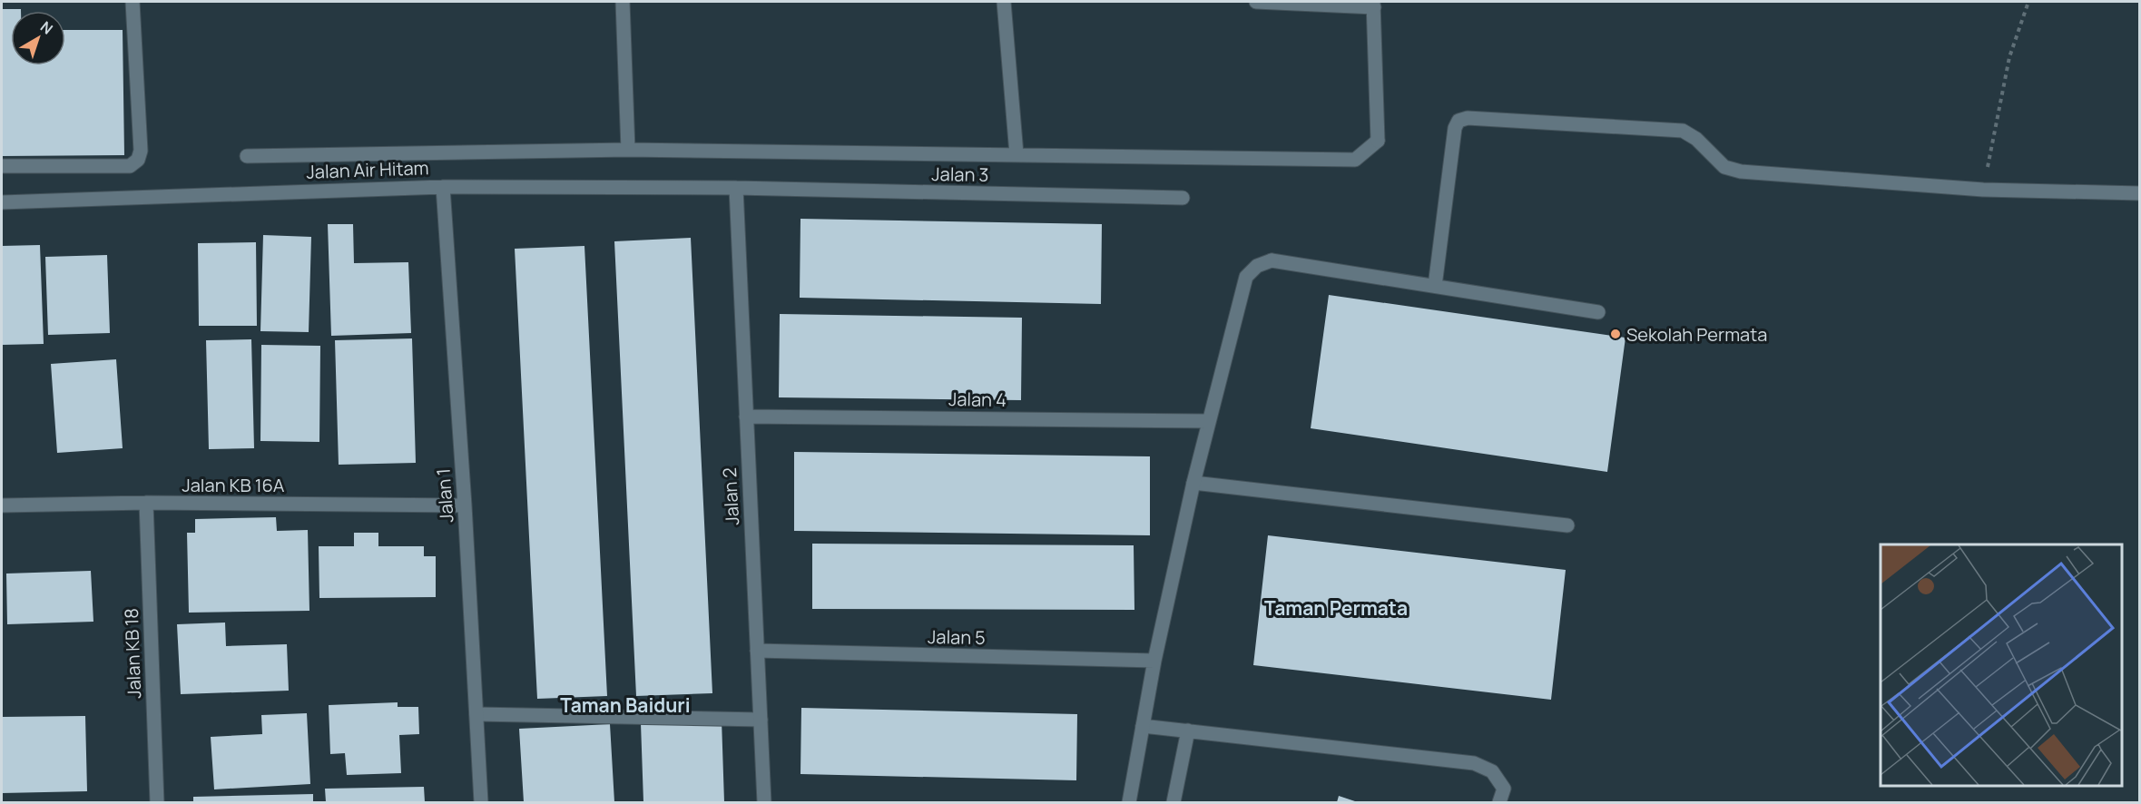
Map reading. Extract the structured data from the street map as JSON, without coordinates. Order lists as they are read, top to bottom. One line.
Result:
{"streets":{"street":["Jalan Air Hitam","Jalan 3","Jalan 4","Jalan KB 16A","Jalan 1","Jalan 2","Jalan 5","Jalan KB 18"]},"crossings":[["Jalan Air Hitam","Jalan 3"],["Jalan Air Hitam","Jalan 1"],["Jalan Air Hitam","Jalan 2"],["Jalan 3","Jalan 2"],["Jalan 4","Jalan 2"],["Jalan KB 16A","Jalan 1"],["Jalan KB 16A","Jalan KB 18"],["Jalan 2","Jalan 5"]],"districts":["Taman Permata","Taman Baiduri"],"places":["Sekolah Permata"],"north":"top right"}
